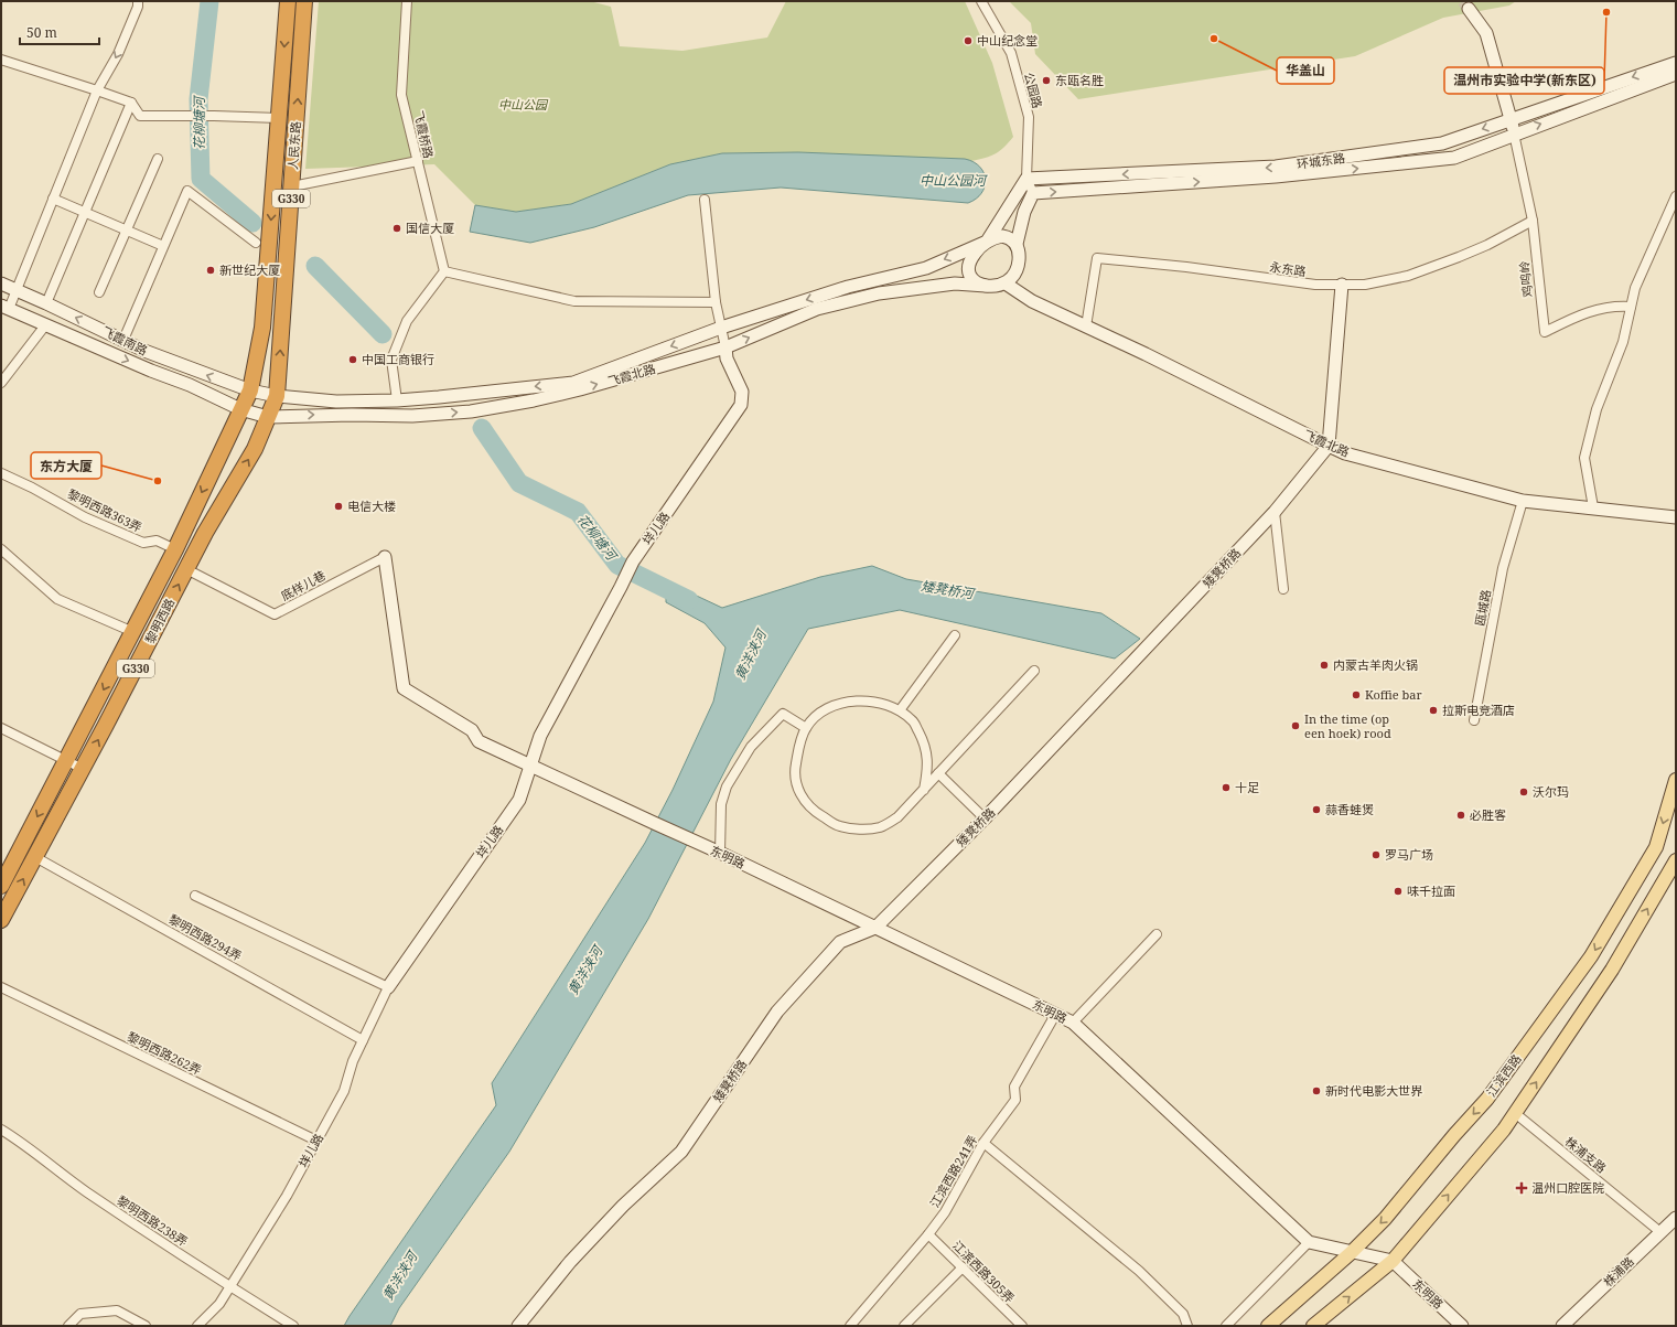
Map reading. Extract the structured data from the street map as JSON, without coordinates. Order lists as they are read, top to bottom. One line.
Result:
{"streets":{"highway":["人民东路","G330","黎明西路"],"main road":["江滨西路"],"street":["公园路","飞霞桥路","环城东路","永东路","鸡鸣岭","飞霞南路","飞霞北路","黎明西路363弄","垟儿路","矮凳桥路","底样儿巷","瓯城路","东明路","黎明西路294弄","黎明西路262弄","株浦支路","江滨西路241弄","黎明西路238弄","江滨西路305弄","株浦路"]},"crossings":[["公园路","环城东路"],["人民东路","G330"],["人民东路","飞霞南路"],["人民东路","飞霞北路"],["环城东路","鸡鸣岭"],["G330","飞霞南路"],["G330","飞霞北路"],["G330","黎明西路"],["永东路","鸡鸣岭"],["永东路","飞霞北路"],["飞霞南路","飞霞北路"],["飞霞南路","黎明西路"],["飞霞北路","垟儿路"],["飞霞北路","矮凳桥路"],["飞霞北路","瓯城路"],["飞霞北路","黎明西路"],["黎明西路363弄","黎明西路"],["垟儿路","东明路"],["垟儿路","黎明西路294弄"],["垟儿路","黎明西路262弄"],["垟儿路","黎明西路238弄"],["矮凳桥路","东明路"],["底样儿巷","黎明西路"],["底样儿巷","东明路"],["黎明西路","黎明西路294弄"],["东明路","江滨西路"],["东明路","江滨西路241弄"],["株浦支路","株浦路"],["江滨西路241弄","江滨西路305弄"]],"water":["花柳塘河","中山公园河","矮凳桥河","黄洋浃河"],"parks":["中山公园"],"places":{"other":["温州市实验中学(新东区)","华盖山","中山纪念堂","东瓯名胜","国信大厦","新世纪大厦","中国工商银行","东方大厦","电信大楼","内蒙古羊肉火锅","Koffie bar","拉斯电竞酒店","In the time (op een hoek) rood","十足","沃尔玛","蒜香蛙煲","必胜客","罗马广场","味千拉面","新时代电影大世界"],"health":["温州口腔医院"]},"scale_bar":"50 m"}
